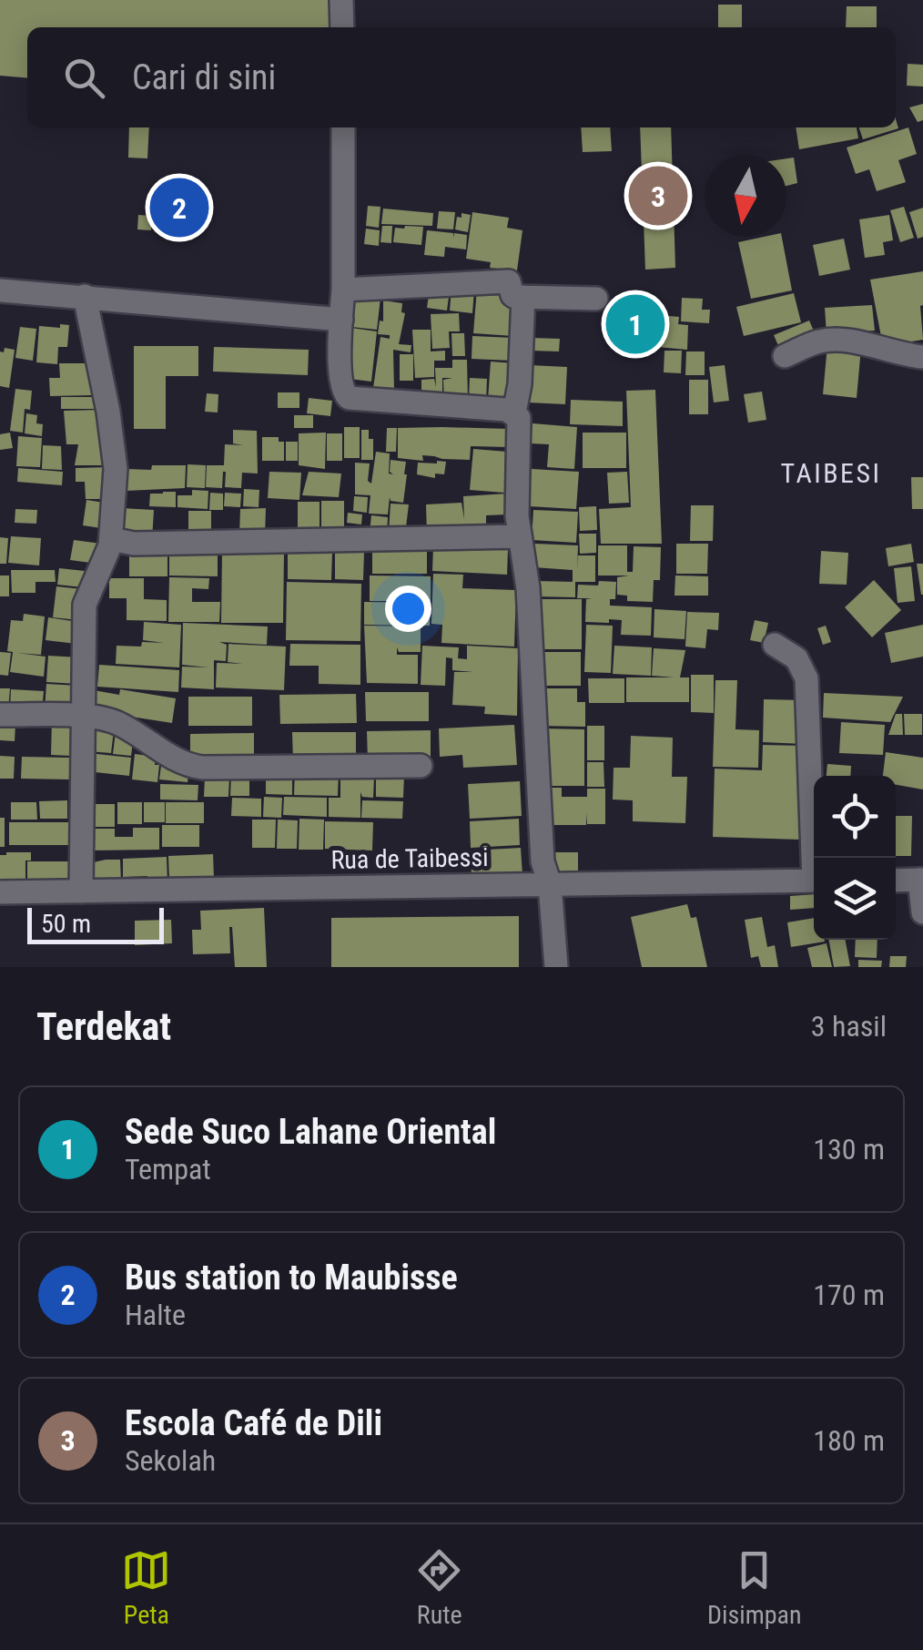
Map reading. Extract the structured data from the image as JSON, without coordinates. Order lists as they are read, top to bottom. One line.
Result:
{"streets":{"street":["Rua de Taibessi"]},"districts":["TAIBESI"],"scale_bar":"50 m","north":"bottom","page":{"search":"Cari di sini","pins":["3","2","1"],"scale":"50 m","heading":["Terdekat","3 hasil"],"list":[{"mark":"1","name":"Sede Suco Lahane Oriental","note":"Tempat","value":"130 m"},{"mark":"2","name":"Bus station to Maubisse","note":"Halte","value":"170 m"},{"mark":"3","name":"Escola Café de Dili","note":"Sekolah","value":"180 m"}],"nav":["Peta","Rute","Disimpan"]}}
